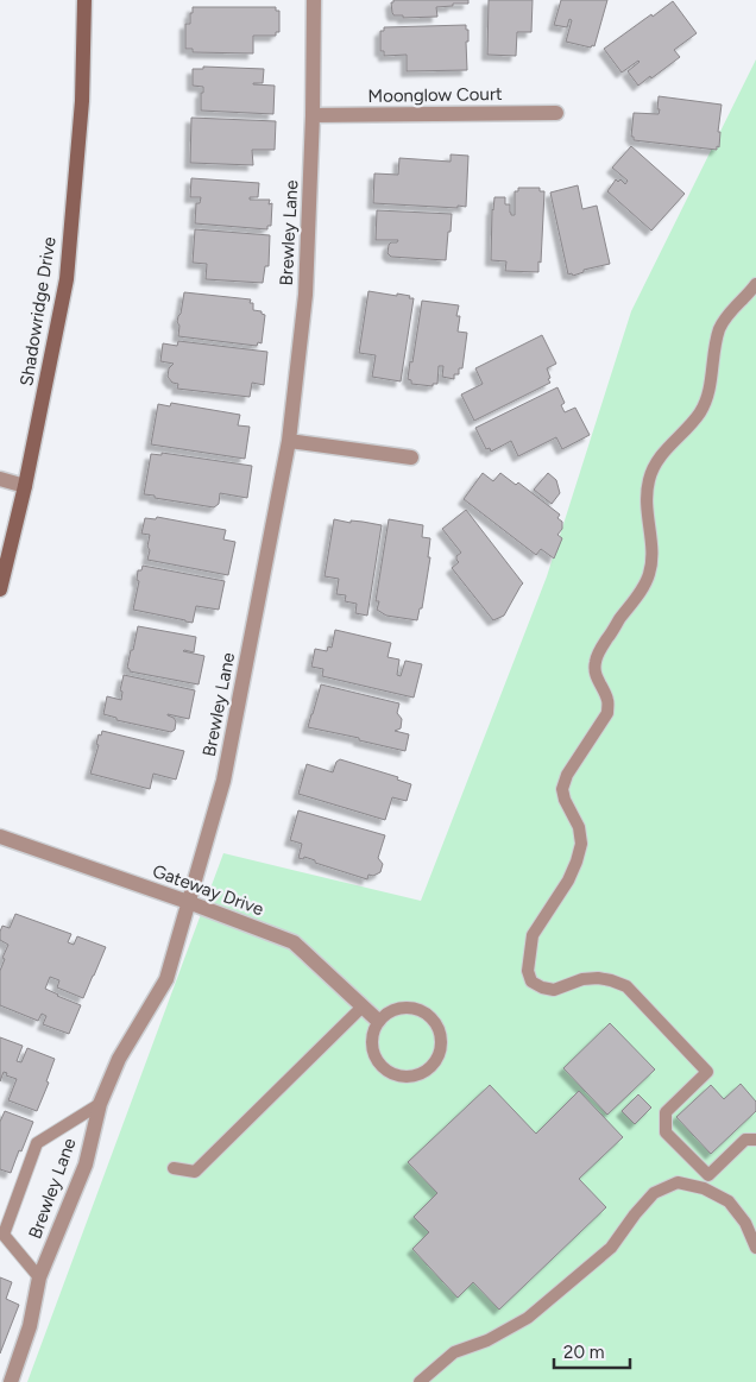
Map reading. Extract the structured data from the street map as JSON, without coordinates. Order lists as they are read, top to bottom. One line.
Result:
{"streets":{"main road":["Shadowridge Drive"],"street":["Moonglow Court","Brewley Lane","Gateway Drive"]},"crossings":[["Moonglow Court","Brewley Lane"],["Brewley Lane","Gateway Drive"]],"scale_bar":"20 m"}
